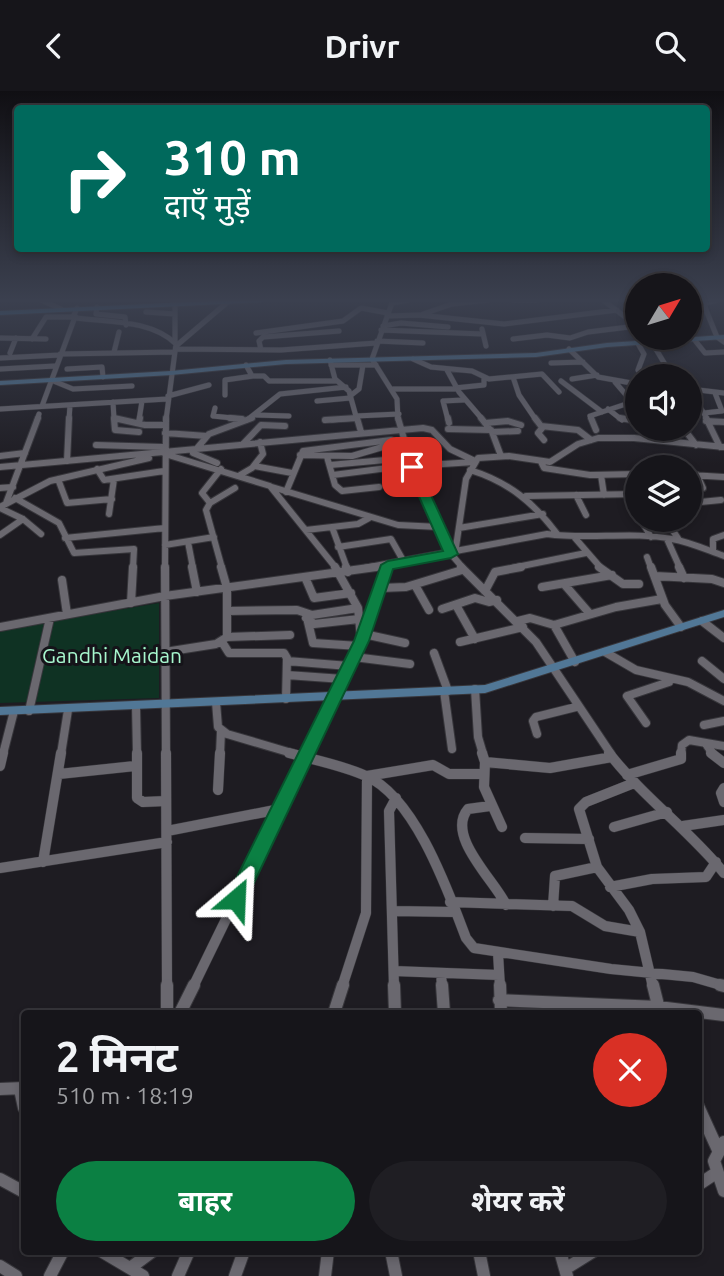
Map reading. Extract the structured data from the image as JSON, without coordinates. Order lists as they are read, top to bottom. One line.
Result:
{"parks":["Gandhi Maidan"],"north":"top right","page":{"header":"Drivr","turn":["310 m","दाएँ मुड़ें"],"heading":["2 मिनट","510 m · 18:19"],"buttons":["बाहर","शेयर करें"]}}
